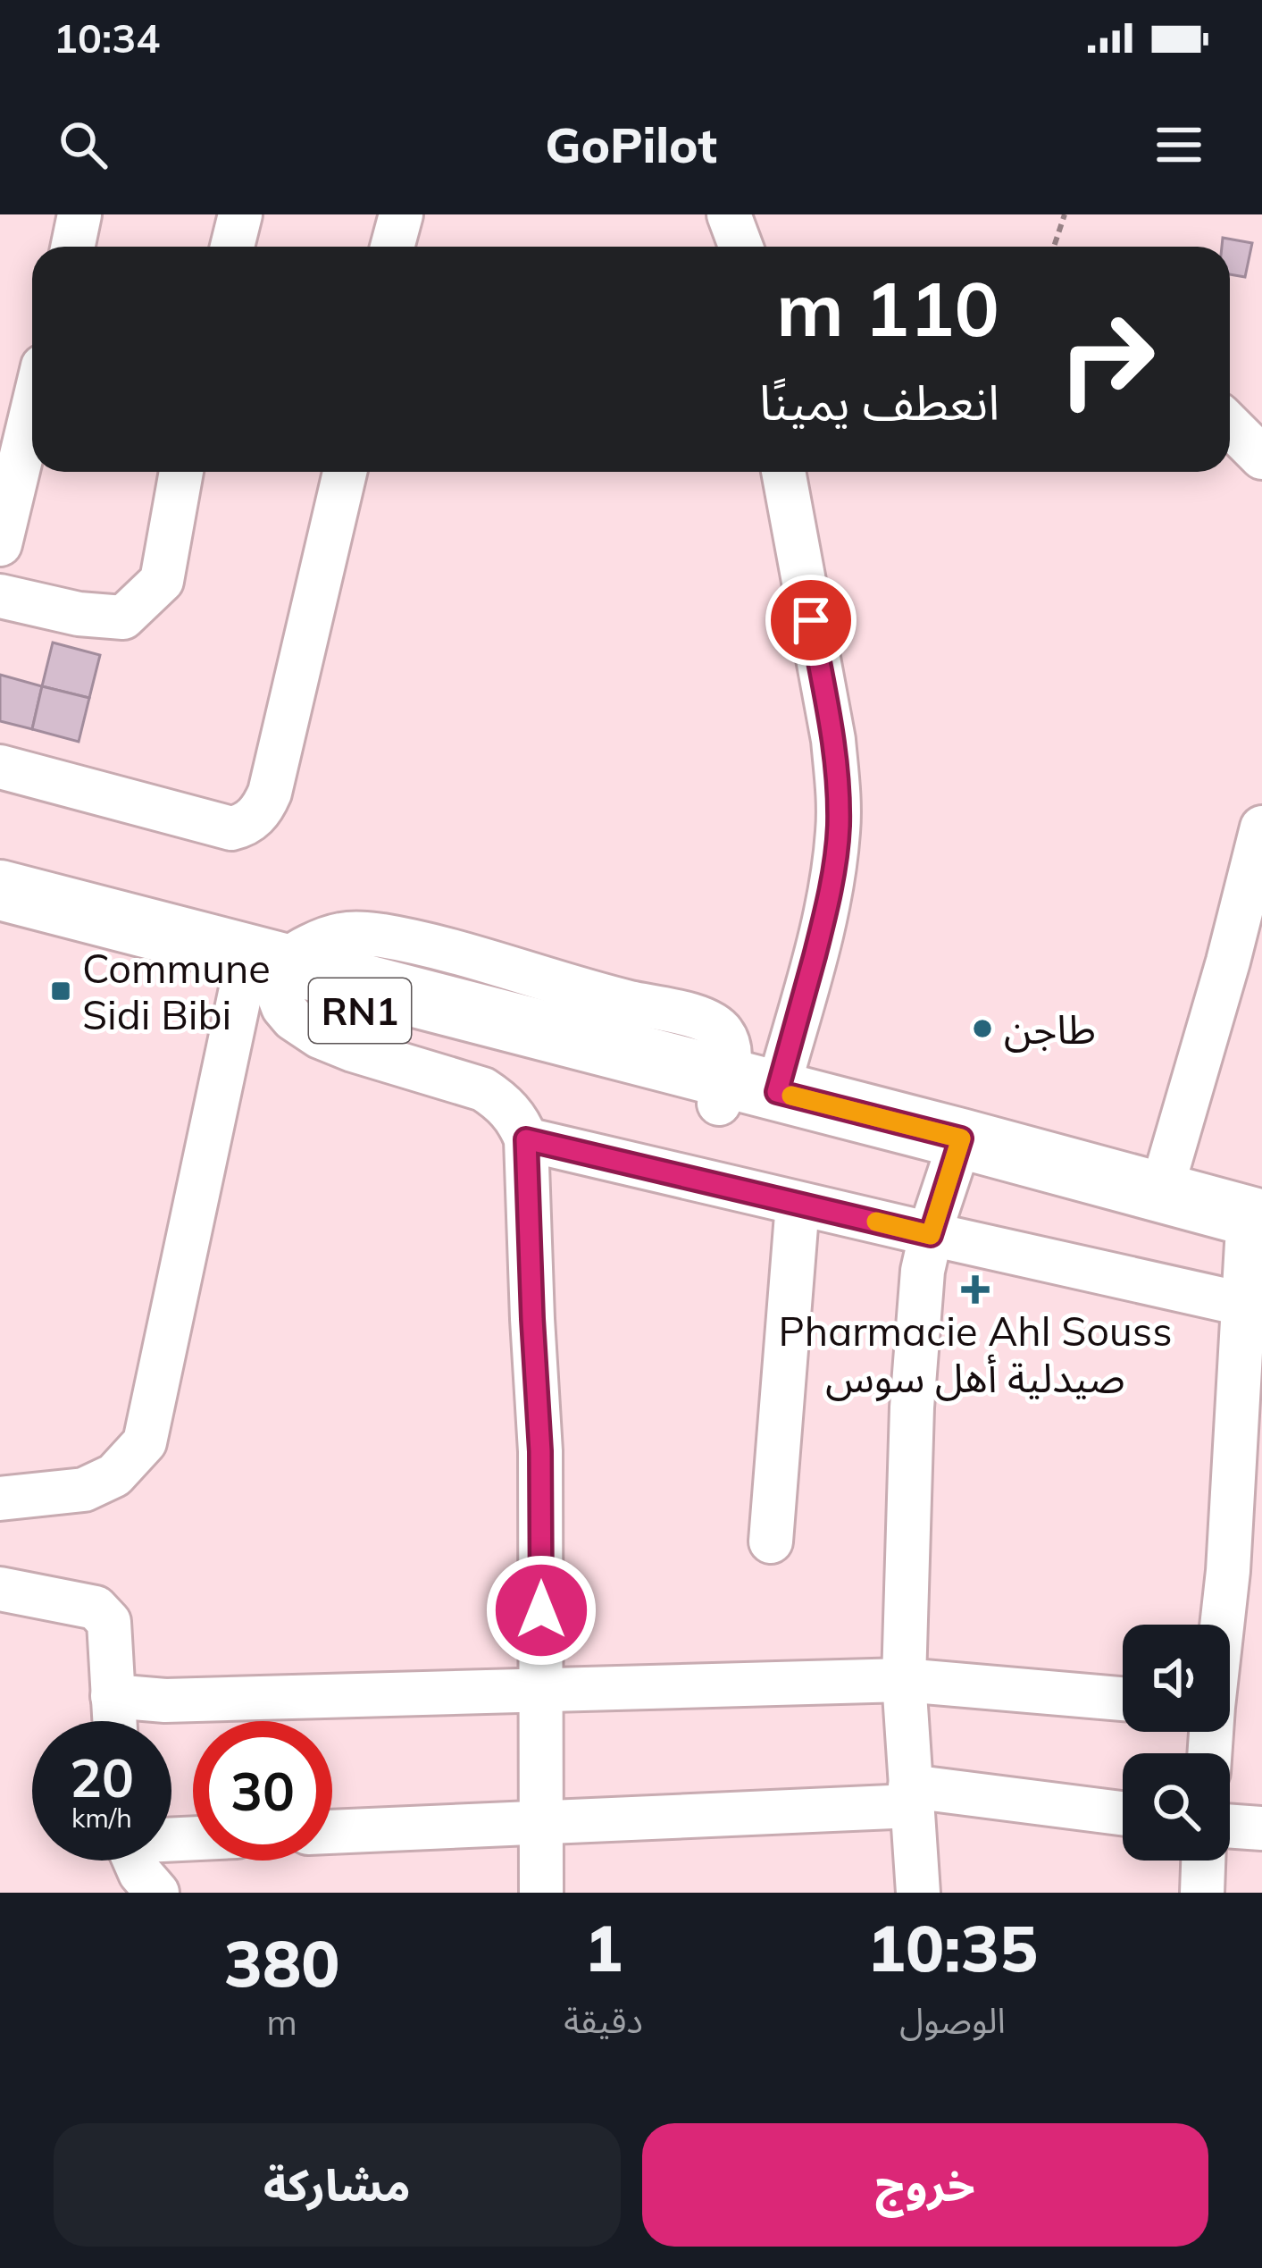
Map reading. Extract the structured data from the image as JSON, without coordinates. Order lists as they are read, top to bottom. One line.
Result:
{"streets":{"highway":["RN1"]},"places":{"transit":["Commune Sidi Bibi"],"other":["طاجن"],"health":["Pharmacie Ahl Souss صيدلية أهل سوس"]},"page":{"status":"10:34","header":"GoPilot","turn":["110 m","انعطف يمينًا"],"speed":"20 km/h","limit":"30","eta":["10:35","الوصول","1","دقيقة","380","m"],"buttons":["خروج","مشاركة"]}}
